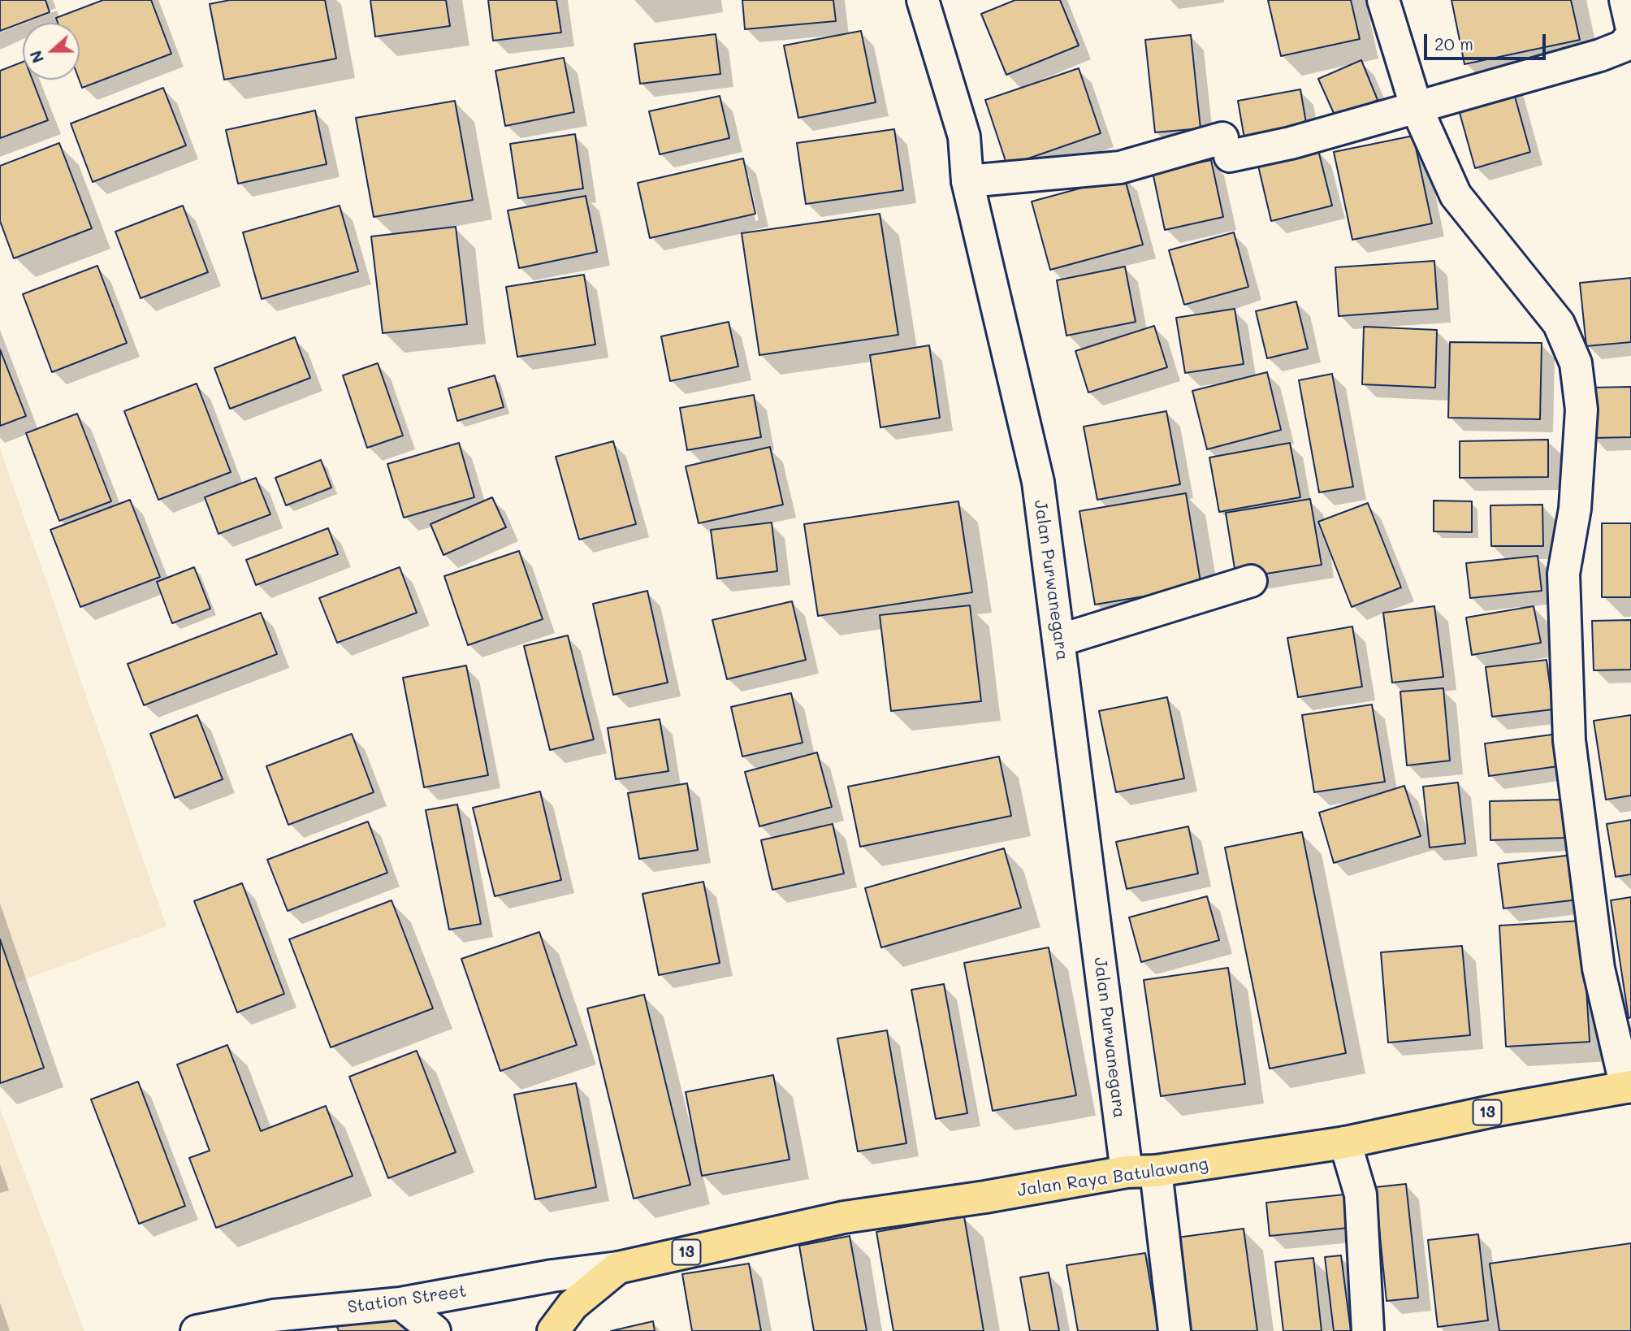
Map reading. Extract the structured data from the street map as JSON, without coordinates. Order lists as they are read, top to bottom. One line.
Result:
{"streets":{"highway":["13","Jalan Raya Batulawang"],"street":["Jalan Purwanegara","Station Street"]},"crossings":[["Jalan Purwanegara","Jalan Raya Batulawang"],["Jalan Raya Batulawang","Station Street"]],"scale_bar":"20 m","north":"left"}
